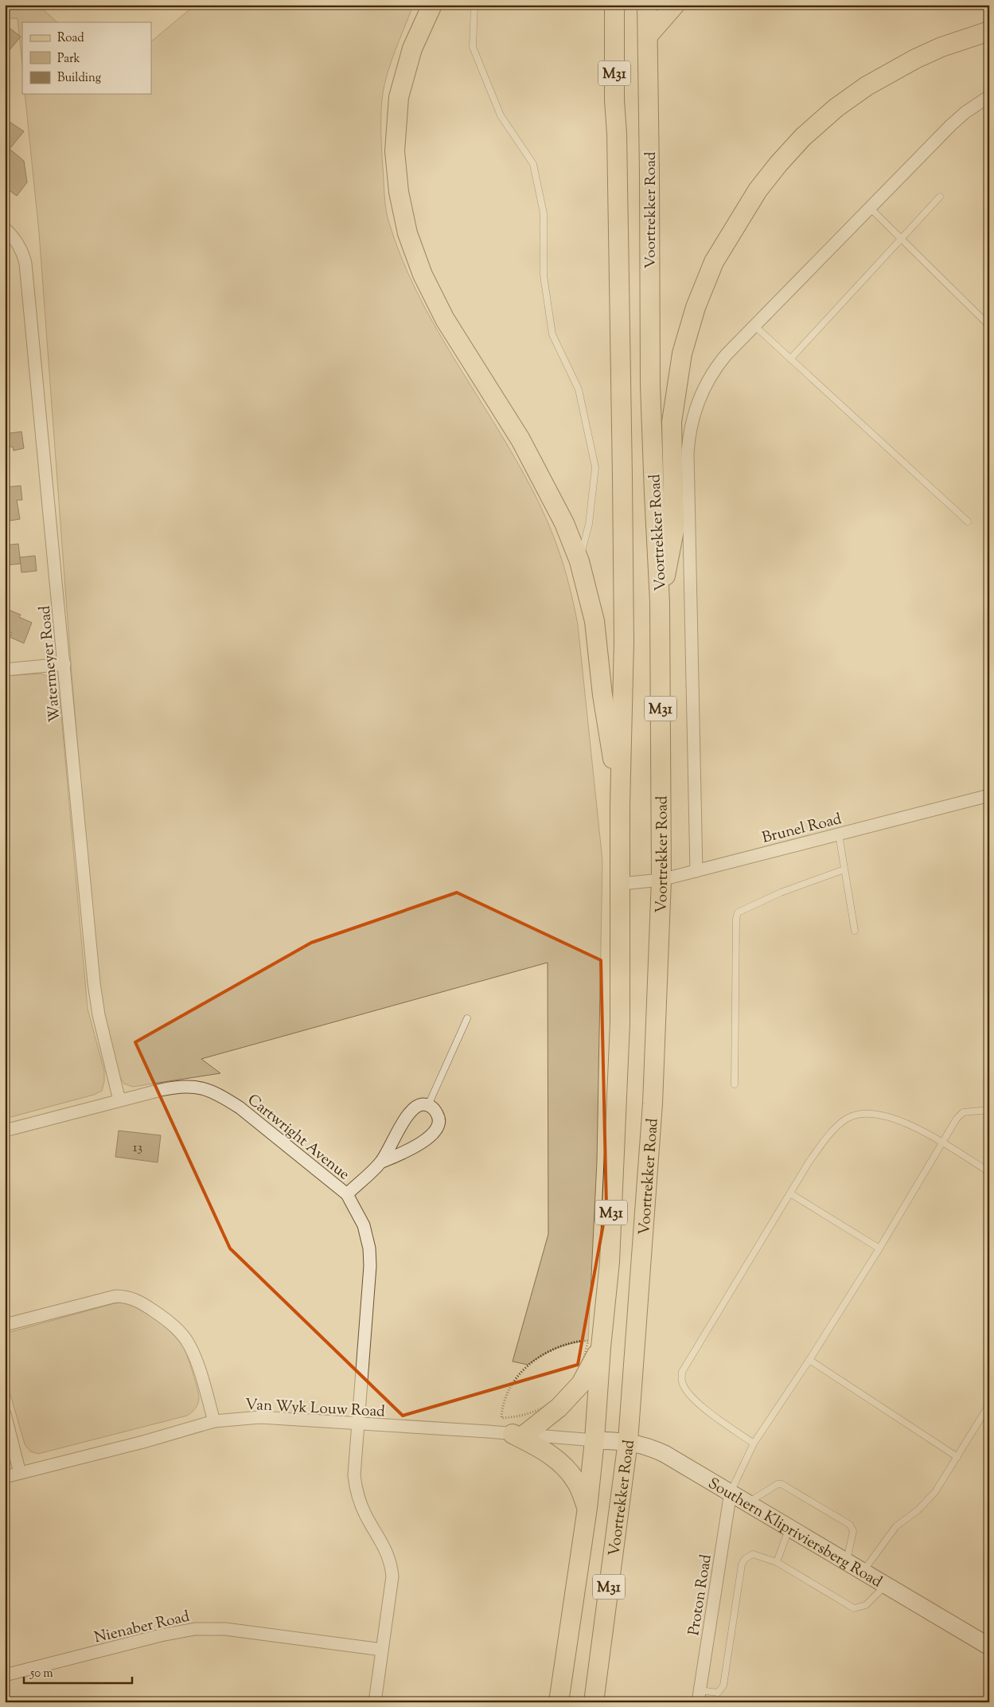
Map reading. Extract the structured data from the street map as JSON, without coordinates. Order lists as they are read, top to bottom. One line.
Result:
{"streets":{"main road":["M31","Voortrekker Road","Southern Klipriviersberg Road"],"street":["Watermeyer Road","Brunel Road","Cartwright Avenue","Van Wyk Louw Road","Proton Road","Nienaber Road"]},"crossings":[["Voortrekker Road","Brunel Road"],["Voortrekker Road","Van Wyk Louw Road"],["Voortrekker Road","Southern Klipriviersberg Road"],["Watermeyer Road","Cartwright Avenue"],["Cartwright Avenue","Van Wyk Louw Road"],["Cartwright Avenue","Nienaber Road"],["Van Wyk Louw Road","Southern Klipriviersberg Road"],["Southern Klipriviersberg Road","Proton Road"]],"house_numbers":["13"],"legend":["Road","Park","Building"],"scale_bar":"50 m"}
